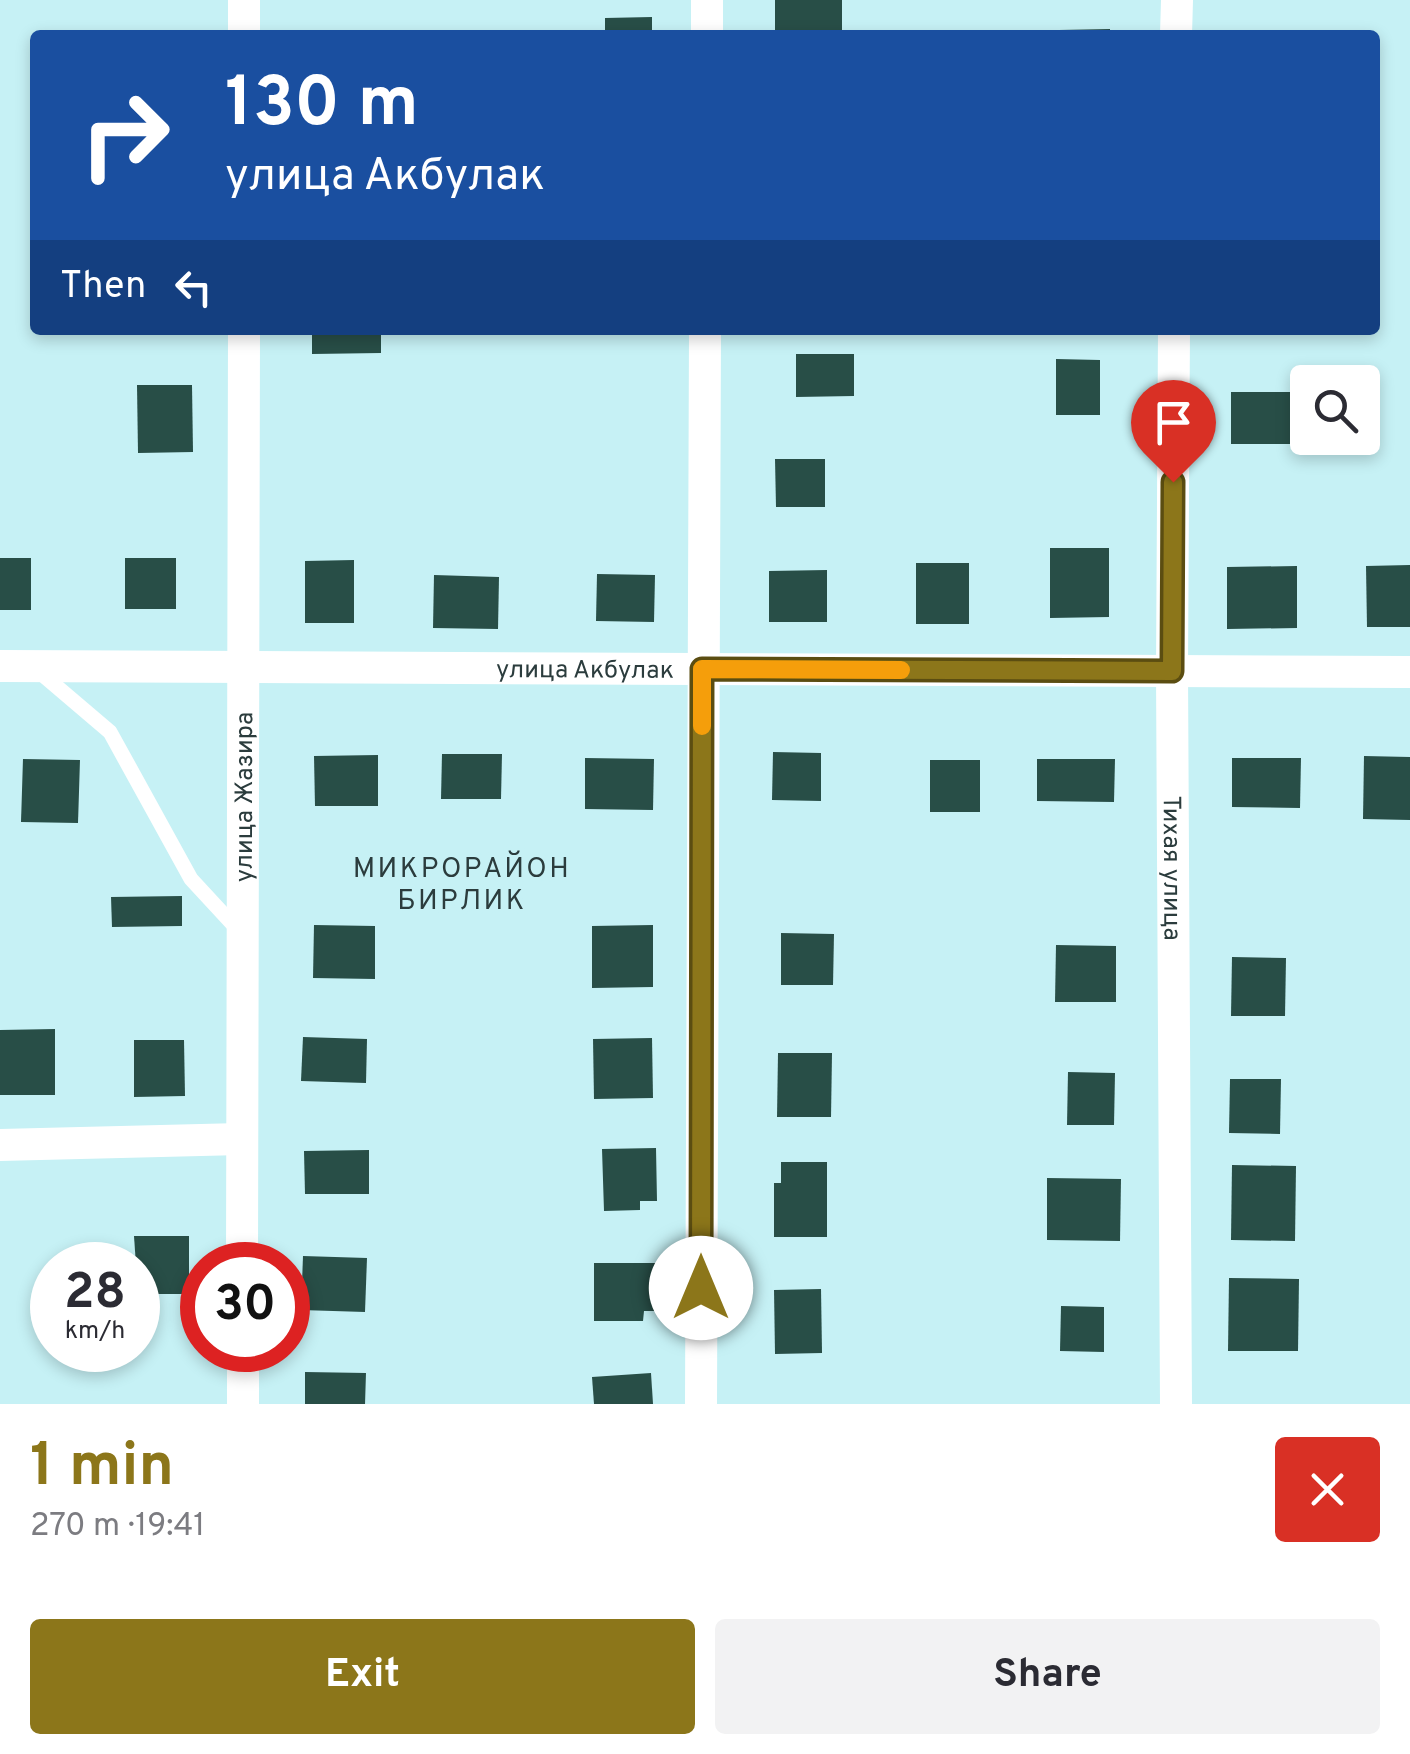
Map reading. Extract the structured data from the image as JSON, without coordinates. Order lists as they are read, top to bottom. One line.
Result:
{"streets":{"street":["улица Акбулак","улица Жазира","Тихая улица"]},"crossings":[["улица Акбулак","улица Жазира"],["улица Акбулак","Тихая улица"]],"districts":["МИКРОРАЙОН БИРЛИК"],"page":{"turn":["130 m","улица Акбулак"],"then":"Then","speed":"28 km/h","limit":"30","heading":["1 min","270 m · 19:41"],"buttons":["Exit","Share"]}}
